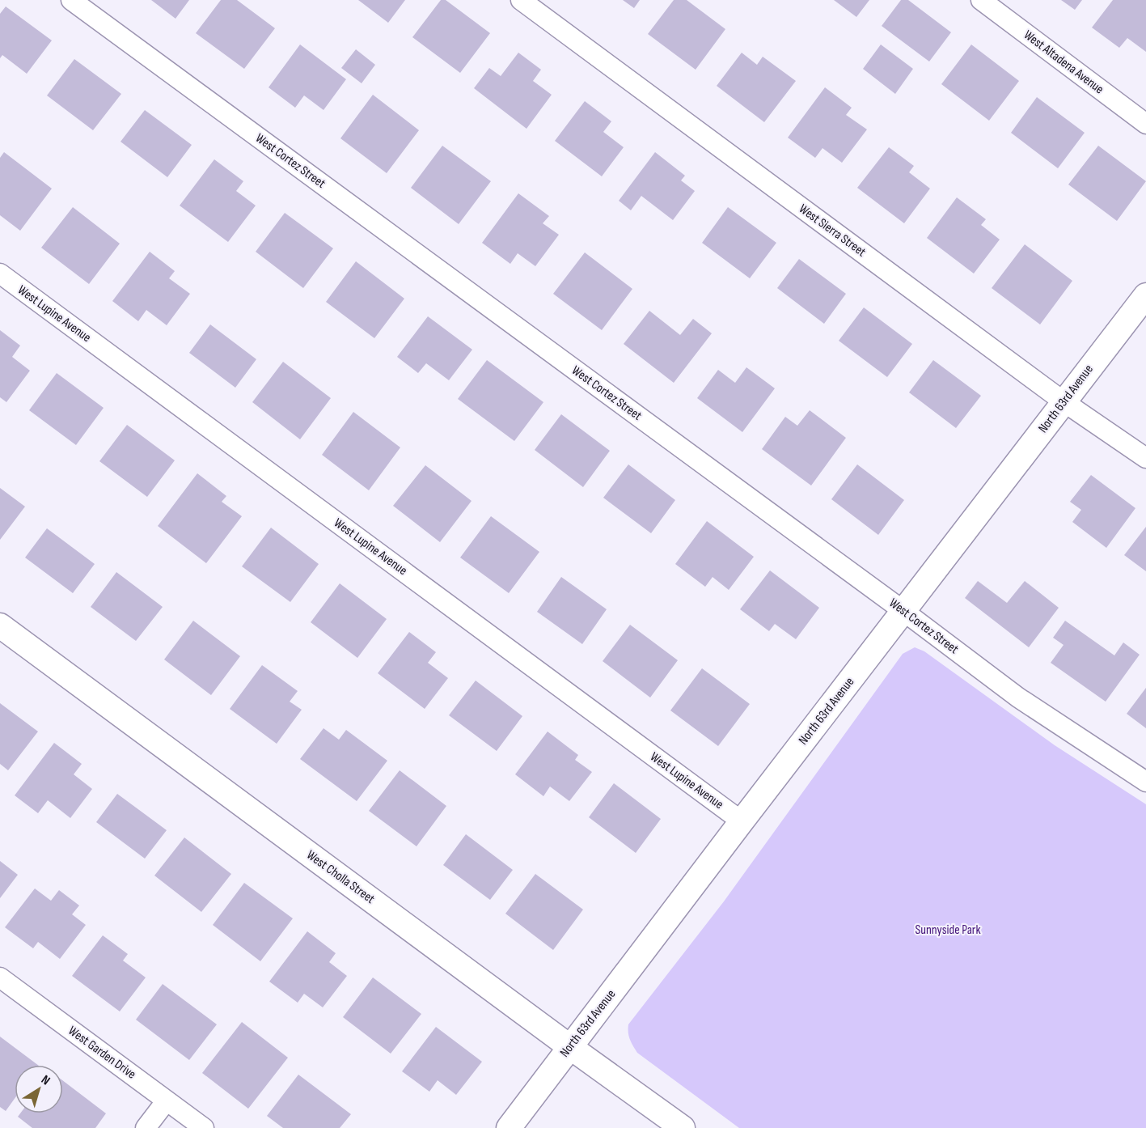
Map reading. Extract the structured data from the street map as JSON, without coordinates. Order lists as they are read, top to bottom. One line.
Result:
{"streets":{"street":["West Altadena Avenue","West Cortez Street","West Sierra Street","West Lupine Avenue","North 63rd Avenue","West Cholla Street","West Garden Drive"]},"crossings":[["West Cortez Street","North 63rd Avenue"],["West Sierra Street","North 63rd Avenue"],["West Lupine Avenue","North 63rd Avenue"],["North 63rd Avenue","West Cholla Street"]],"parks":["Sunnyside Park"],"north":"top right"}
